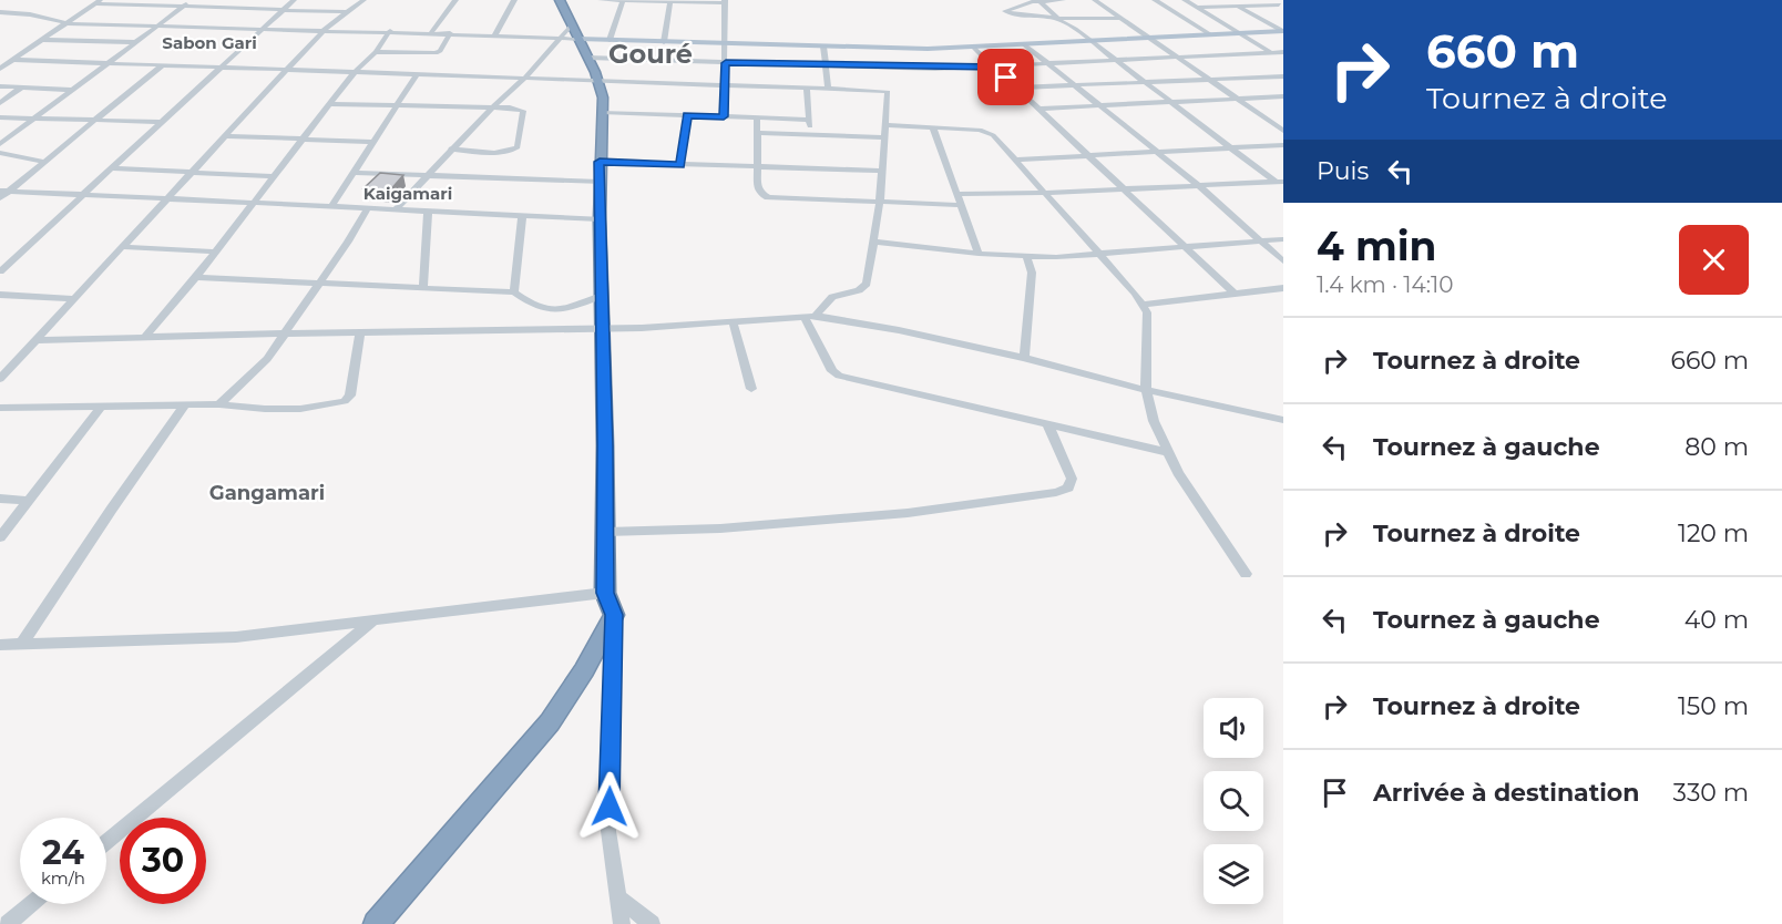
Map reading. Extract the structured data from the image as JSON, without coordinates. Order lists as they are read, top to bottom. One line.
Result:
{"districts":["Sabon Gari","Gouré","Kaigamari","Gangamari"],"page":{"turn":["660 m","Tournez à droite"],"then":"Puis","heading":["4 min","1.4 km · 14:10"],"list":[{"name":"Tournez à droite","value":"660 m"},{"name":"Tournez à gauche","value":"80 m"},{"name":"Tournez à droite","value":"120 m"},{"name":"Tournez à gauche","value":"40 m"},{"name":"Tournez à droite","value":"150 m"},{"name":"Arrivée à destination","value":"330 m"}],"speed":"24 km/h","limit":"30"}}
